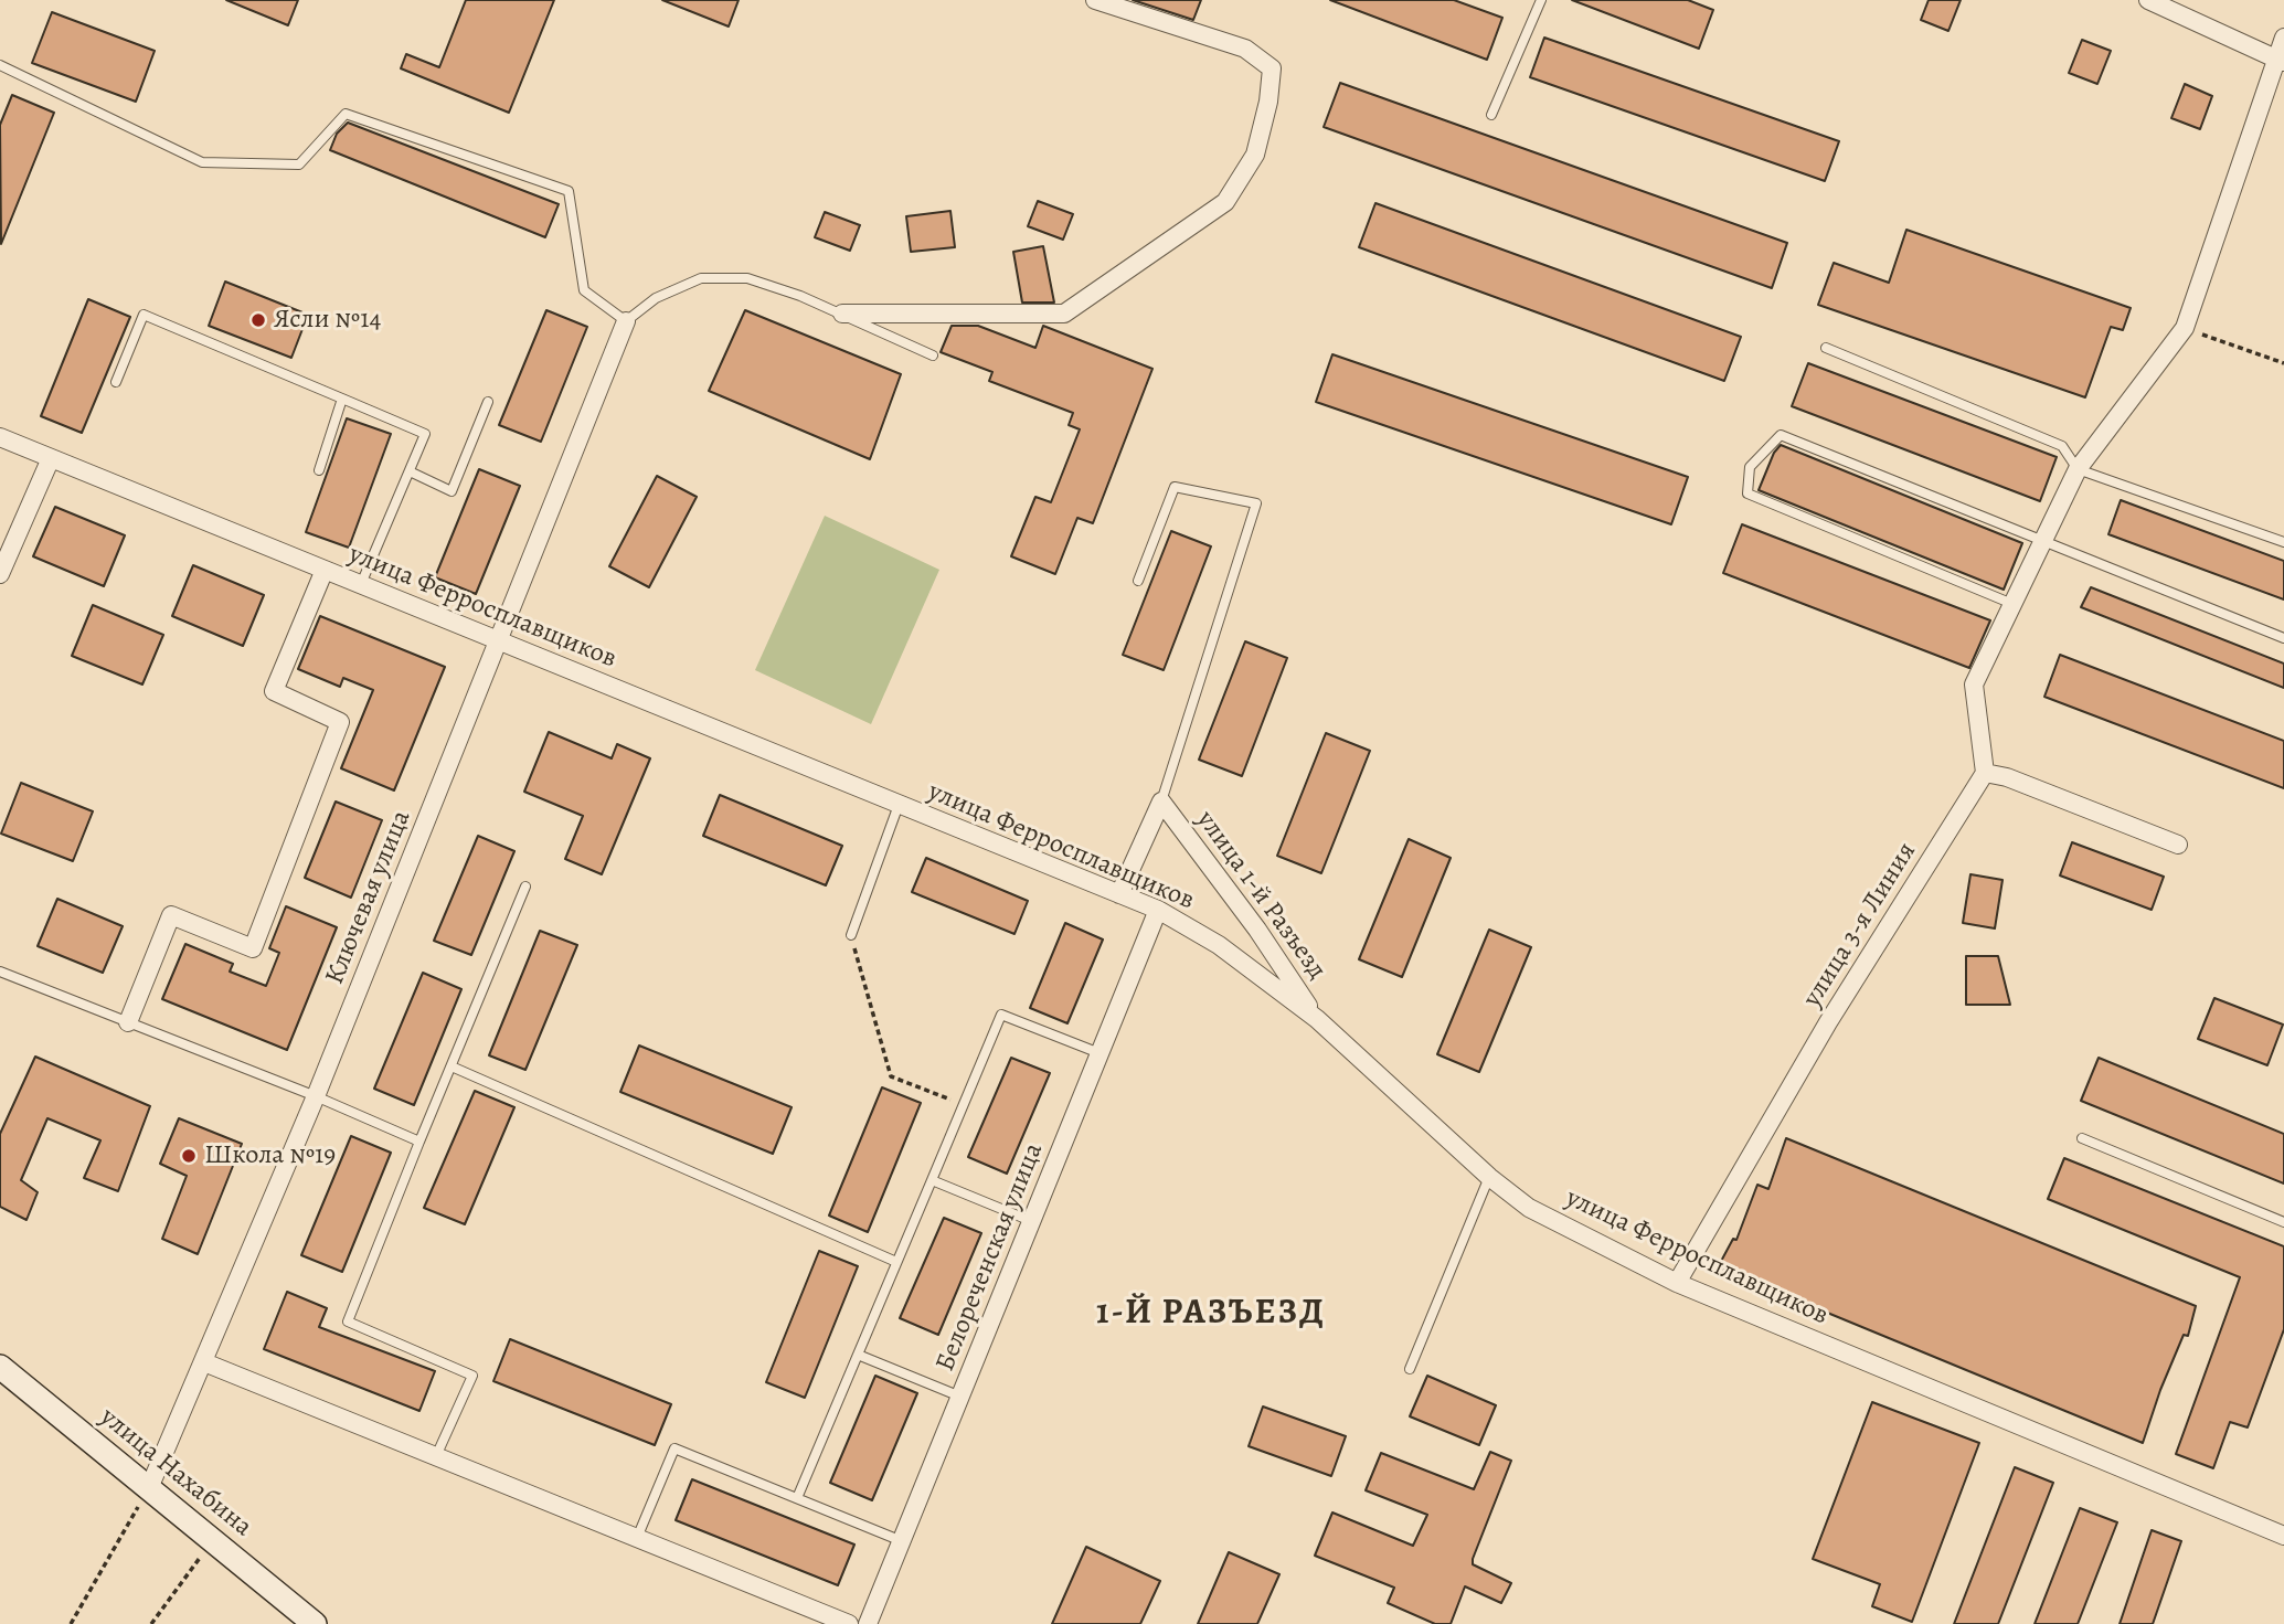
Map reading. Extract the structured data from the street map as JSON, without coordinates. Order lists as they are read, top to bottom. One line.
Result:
{"streets":{"main road":["улица Нахабина"],"street":["улица Ферросплавщиков","улица 1-й Разъезд","Ключевая улица","улица 3-я Линия","Белореченская улица"]},"crossings":[["улица Ферросплавщиков","улица 1-й Разъезд"],["улица Ферросплавщиков","Ключевая улица"],["улица Ферросплавщиков","улица 3-я Линия"],["улица Ферросплавщиков","Белореченская улица"],["Ключевая улица","улица Нахабина"]],"districts":["1-Й РАЗЪЕЗД"],"places":["Ясли №14","Школа №19"]}
